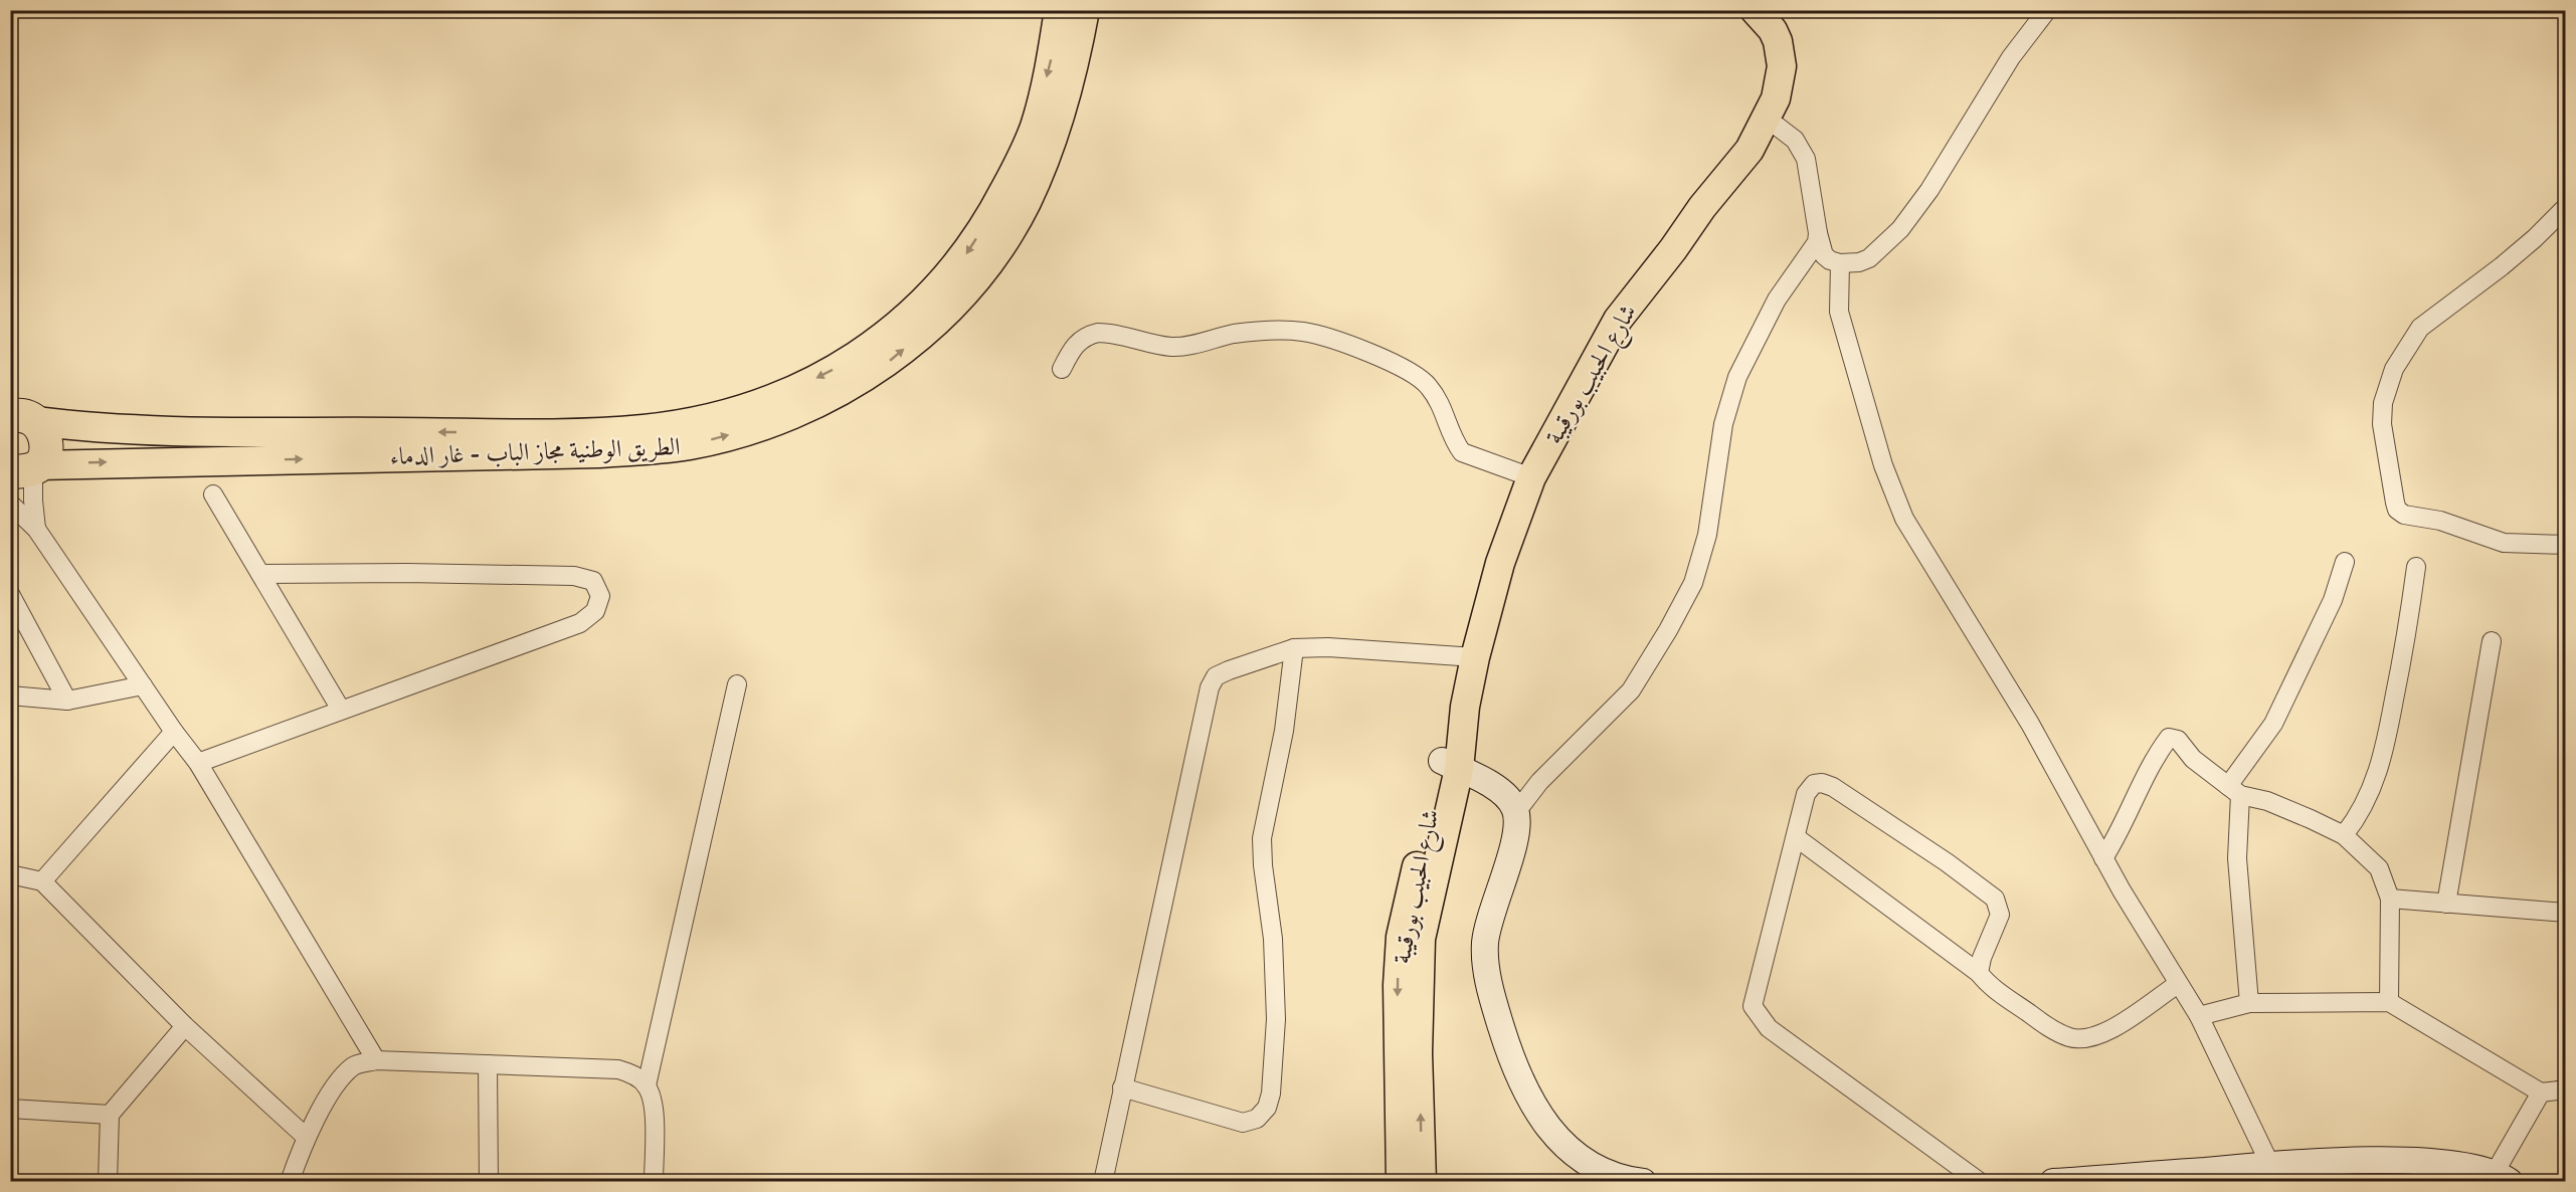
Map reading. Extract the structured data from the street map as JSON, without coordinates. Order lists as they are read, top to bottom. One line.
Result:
{"streets":{"main road":["شارع الحبيب بورقيبة","الطريق الوطنية مجاز الباب - غار الدماء"]}}
